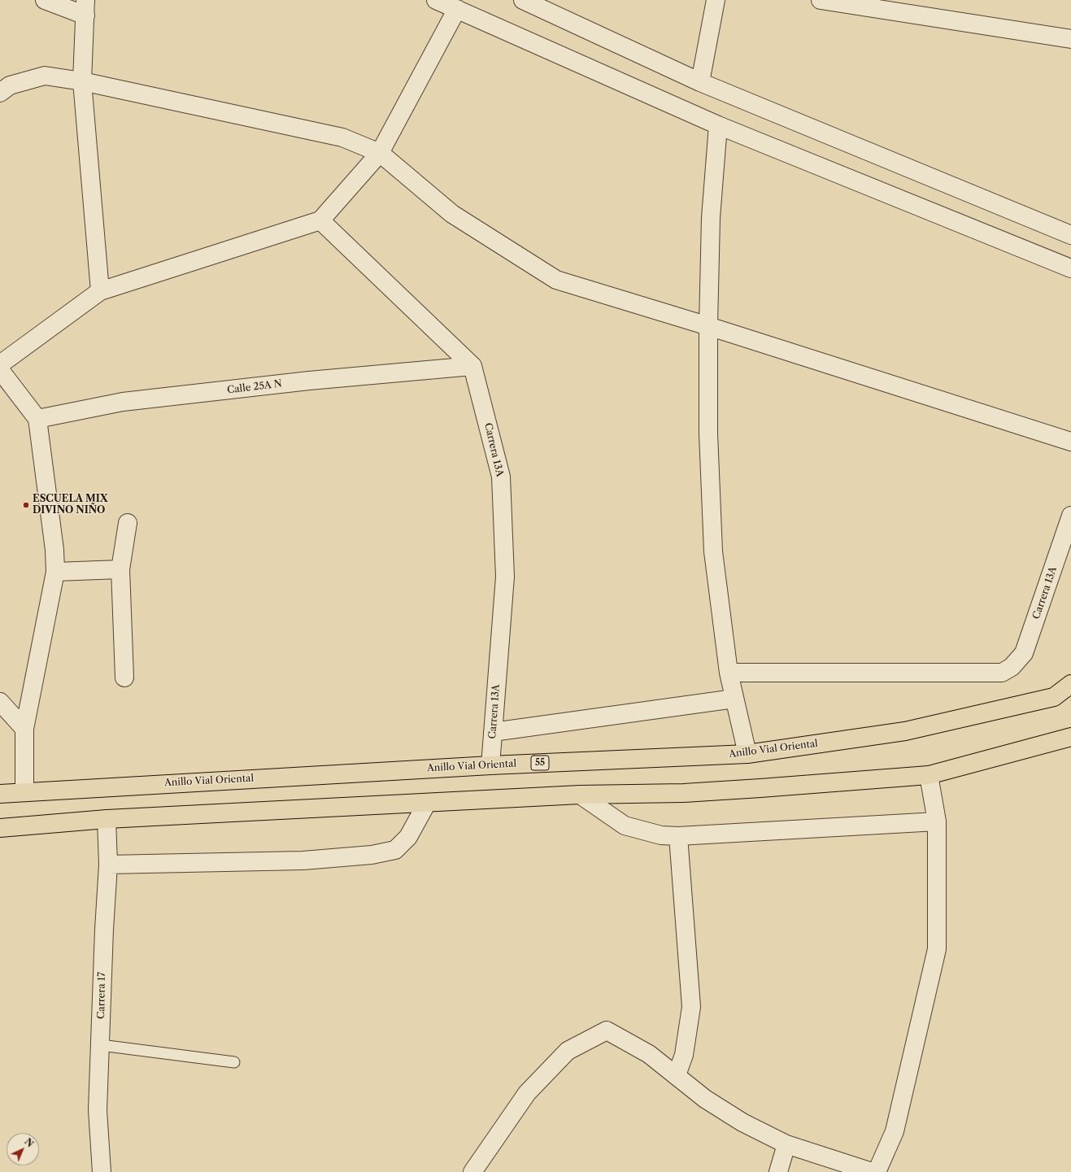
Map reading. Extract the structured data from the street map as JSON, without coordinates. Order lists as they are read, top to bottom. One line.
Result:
{"streets":{"highway":["Anillo Vial Oriental","55"],"street":["Calle 25A N","Carrera 13A","Carrera 17"]},"crossings":[["Calle 25A N","Carrera 13A"],["Carrera 13A","Anillo Vial Oriental"]],"places":["ESCUELA MIX DIVINO NIÑO"],"north":"top right"}
